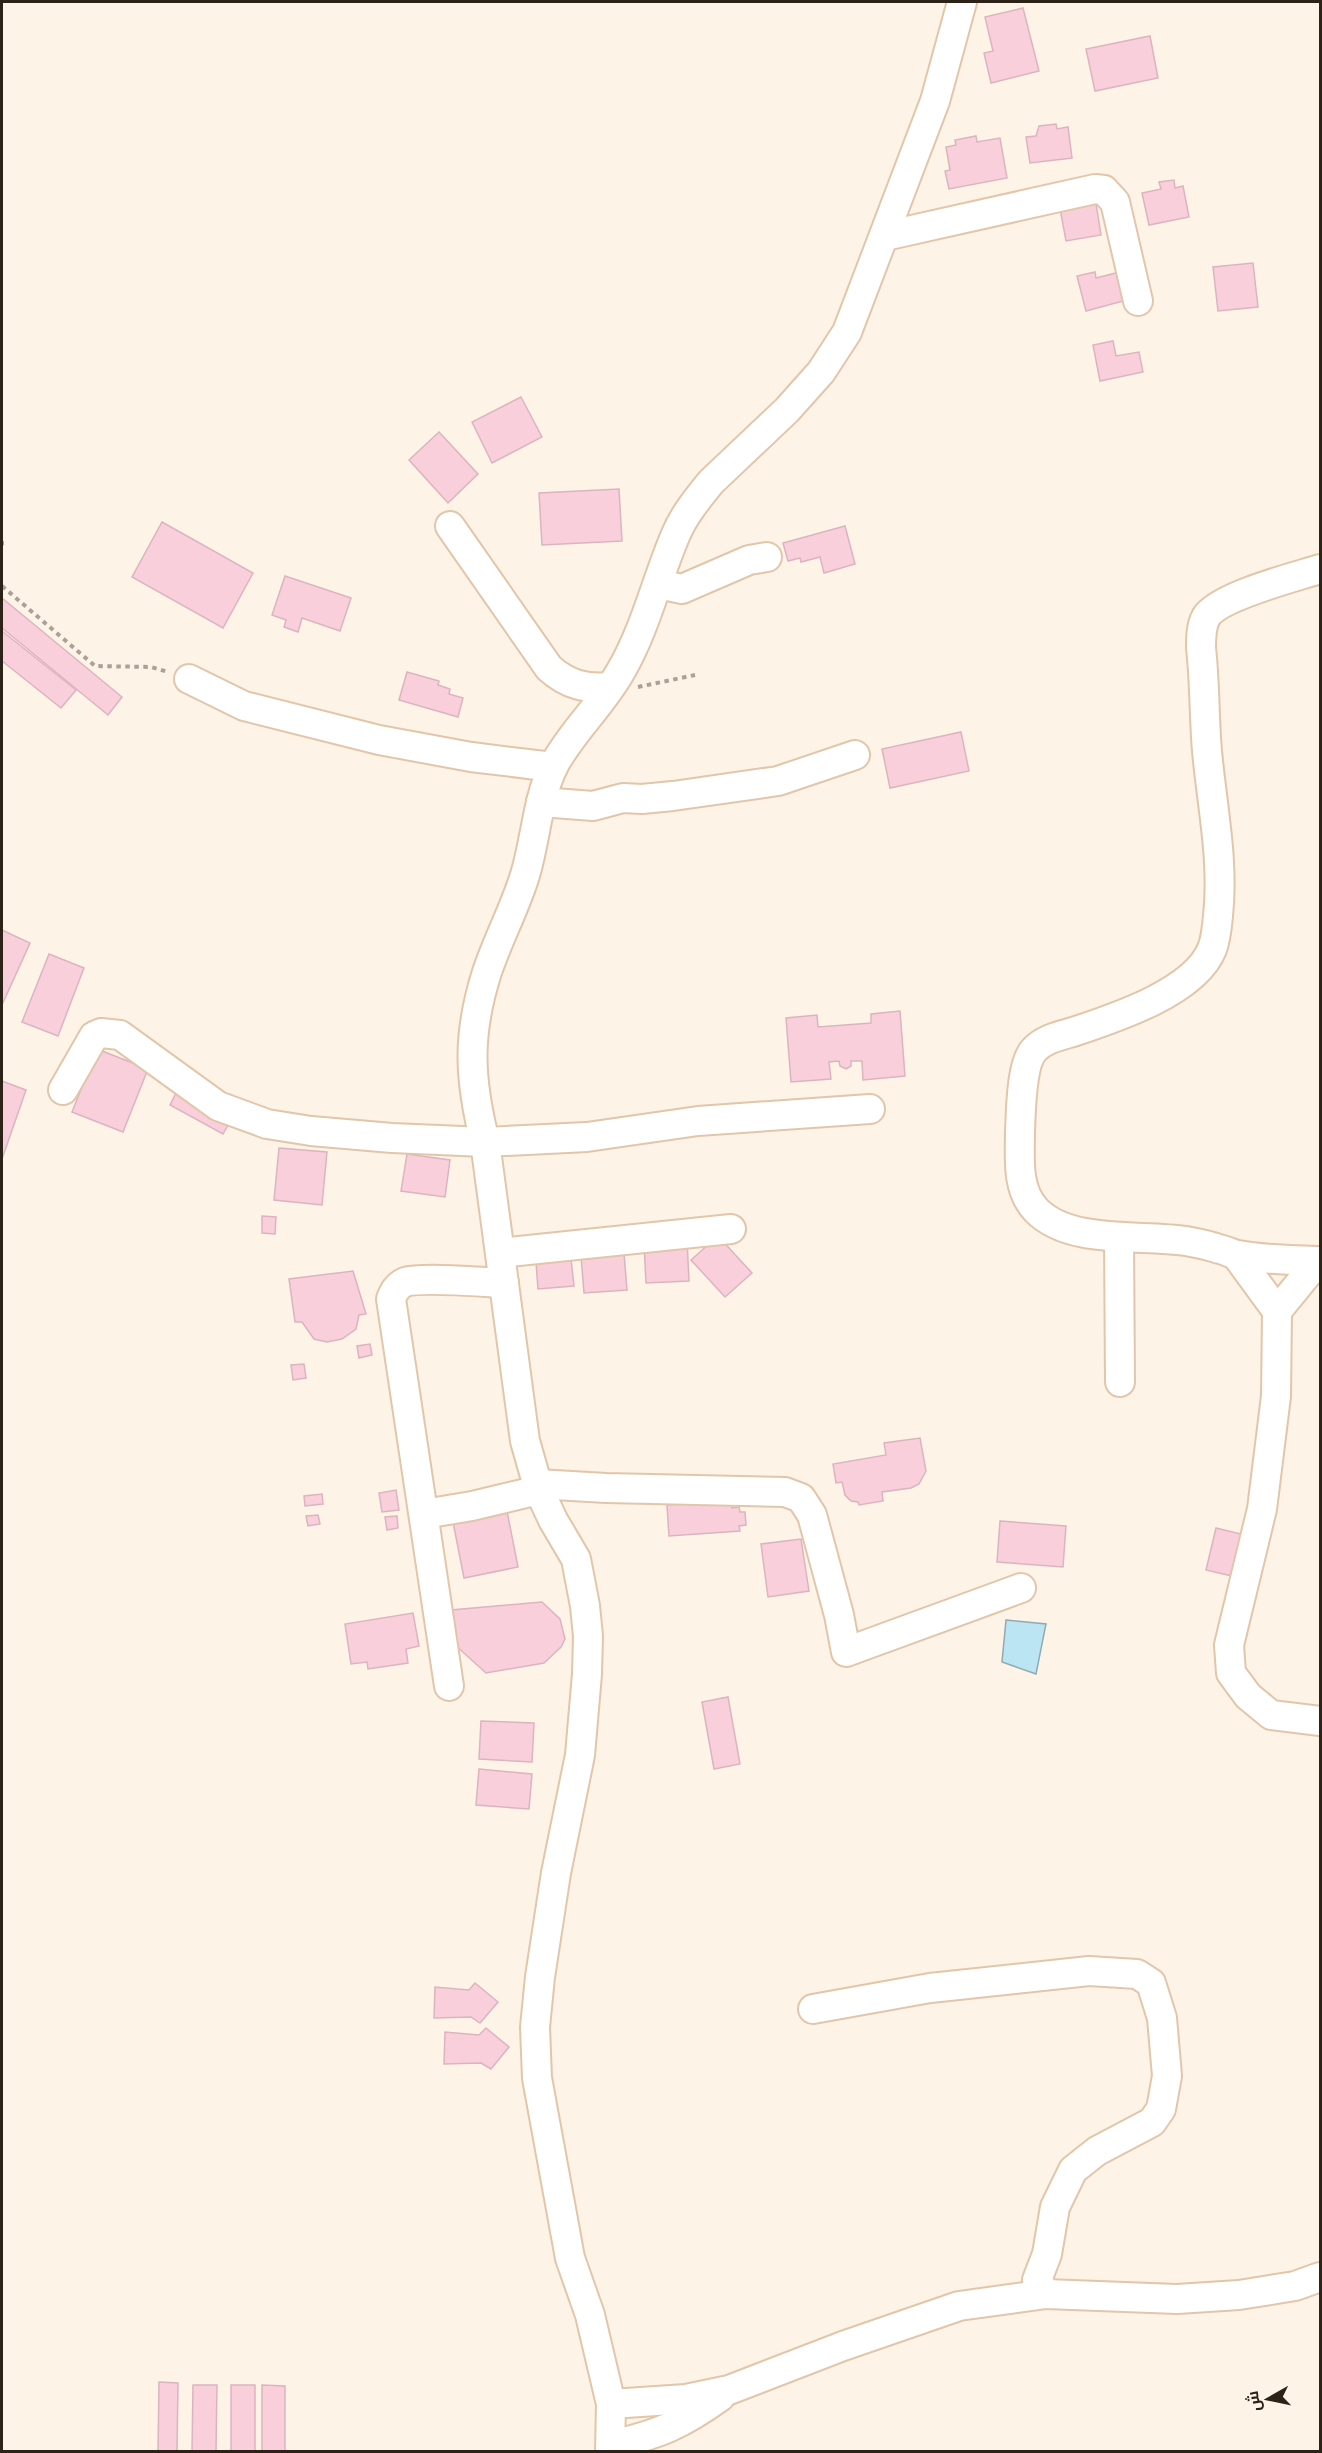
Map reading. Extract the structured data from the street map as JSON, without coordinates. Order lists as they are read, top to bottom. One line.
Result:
{"north":"left"}
